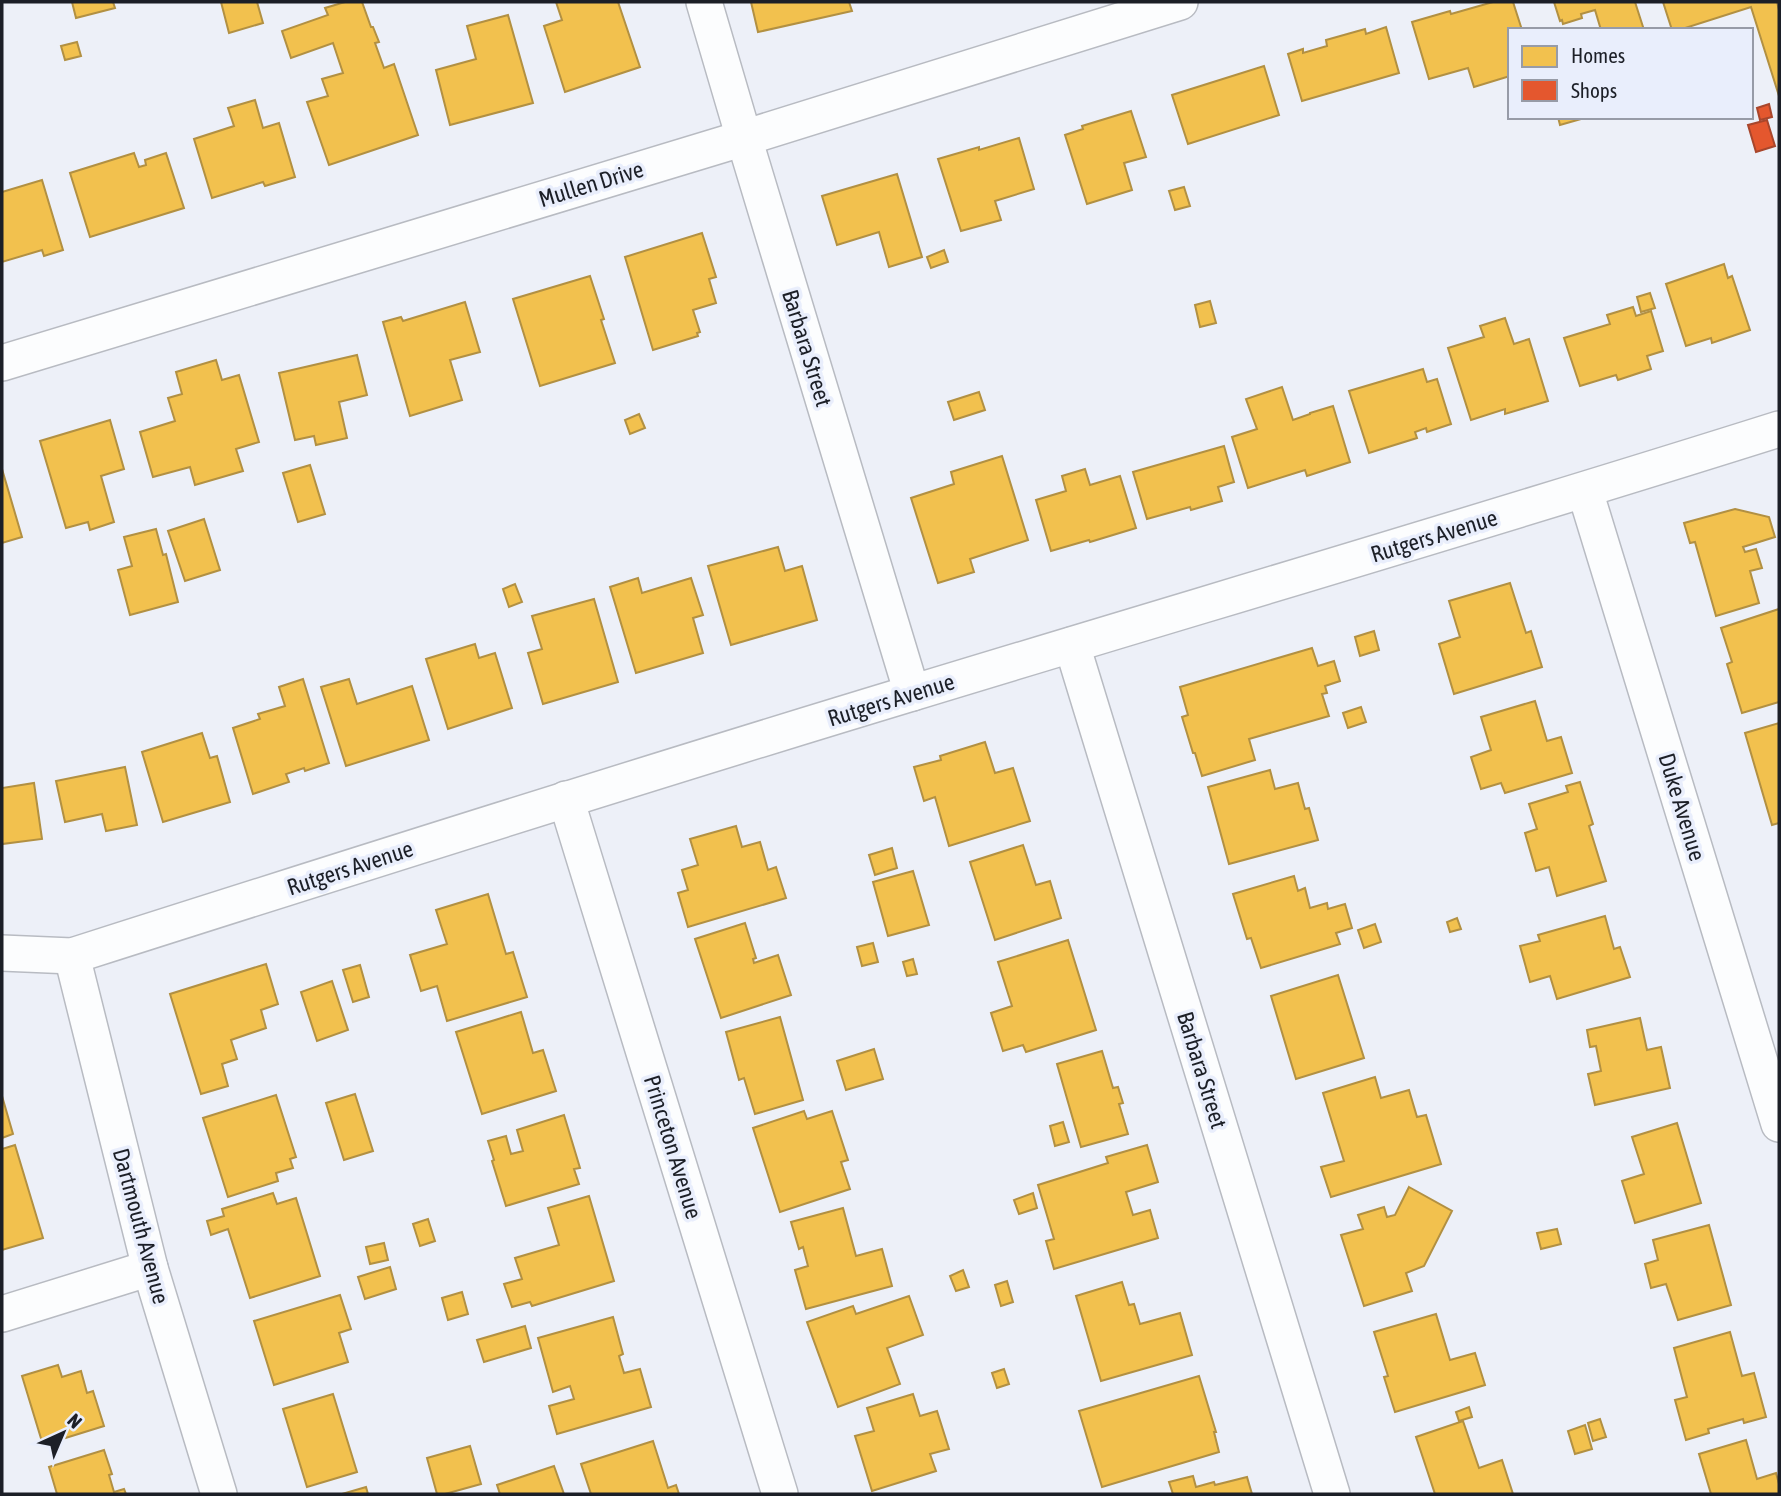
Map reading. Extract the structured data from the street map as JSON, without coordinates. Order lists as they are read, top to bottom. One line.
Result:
{"streets":{"street":["Mullen Drive","Barbara Street","Rutgers Avenue","Duke Avenue","Princeton Avenue","Dartmouth Avenue"]},"crossings":[["Mullen Drive","Barbara Street"],["Barbara Street","Rutgers Avenue"],["Rutgers Avenue","Duke Avenue"],["Rutgers Avenue","Princeton Avenue"],["Rutgers Avenue","Dartmouth Avenue"]],"legend":["Homes","Shops"],"north":"top right"}
